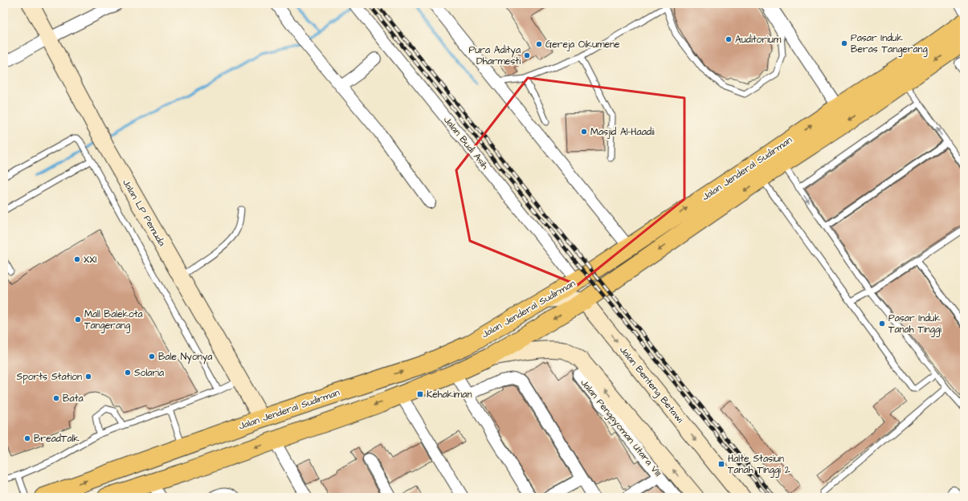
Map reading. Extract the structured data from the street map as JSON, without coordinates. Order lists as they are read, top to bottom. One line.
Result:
{"streets":{"main road":["Jalan Jenderal Sudirman","Jalan LP Pemuda","Jalan Benteng Betawi"],"street":["Jalan Budi Asih","Jalan Pengayoman Utara VIII"]},"crossings":[["Jalan Budi Asih","Jalan Jenderal Sudirman"],["Jalan Jenderal Sudirman","Jalan LP Pemuda"],["Jalan Jenderal Sudirman","Jalan Benteng Betawi"]],"one_way":["Jalan Benteng Betawi"],"places":{"other":["Auditorium","Pasar Induk Beras Tangerang","Gereja Oikumene","Pura Aditya Dharmesti","Masjid Al-Haadii","XXI","Mall Balekota Tangerang","Pasar Induk Tanah Tinggi","Bale Nyonya","Solaria","Sports Station","Bata","BreadTalk"],"transit":["Kehakiman","Halte Stasiun Tanah Tinggi 2"]}}
